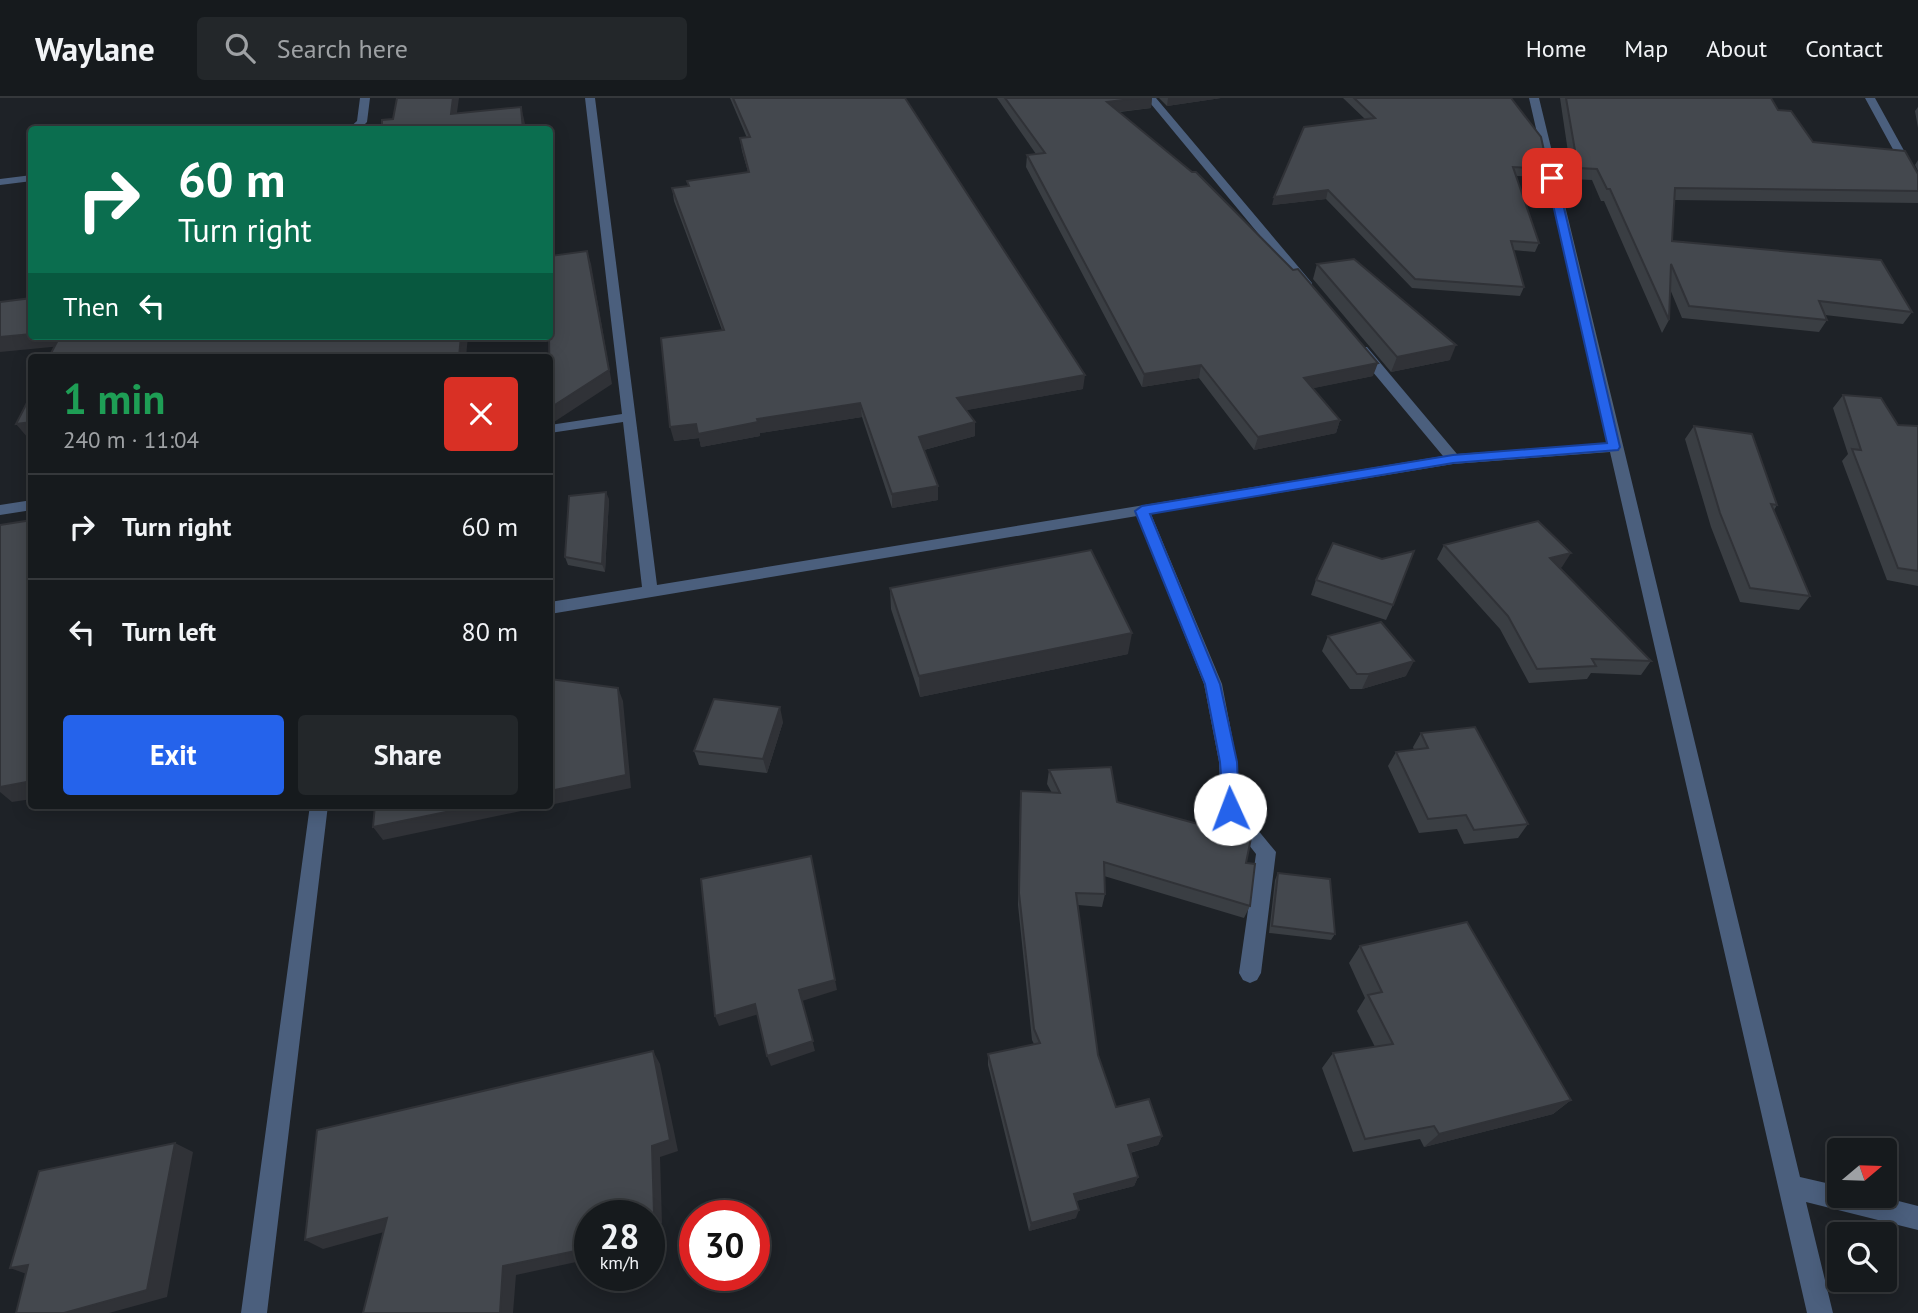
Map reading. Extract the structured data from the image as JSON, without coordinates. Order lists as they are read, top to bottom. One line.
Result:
{"north":"right","page":{"header":"Waylane","search":"Search here","nav":["Home","Map","About","Contact"],"turn":["60 m","Turn right"],"then":"Then","heading":["1 min","240 m · 11:04"],"list":[{"name":"Turn right","value":"60 m"},{"name":"Turn left","value":"80 m"}],"buttons":["Exit","Share"],"speed":"28 km/h","limit":"30"}}
